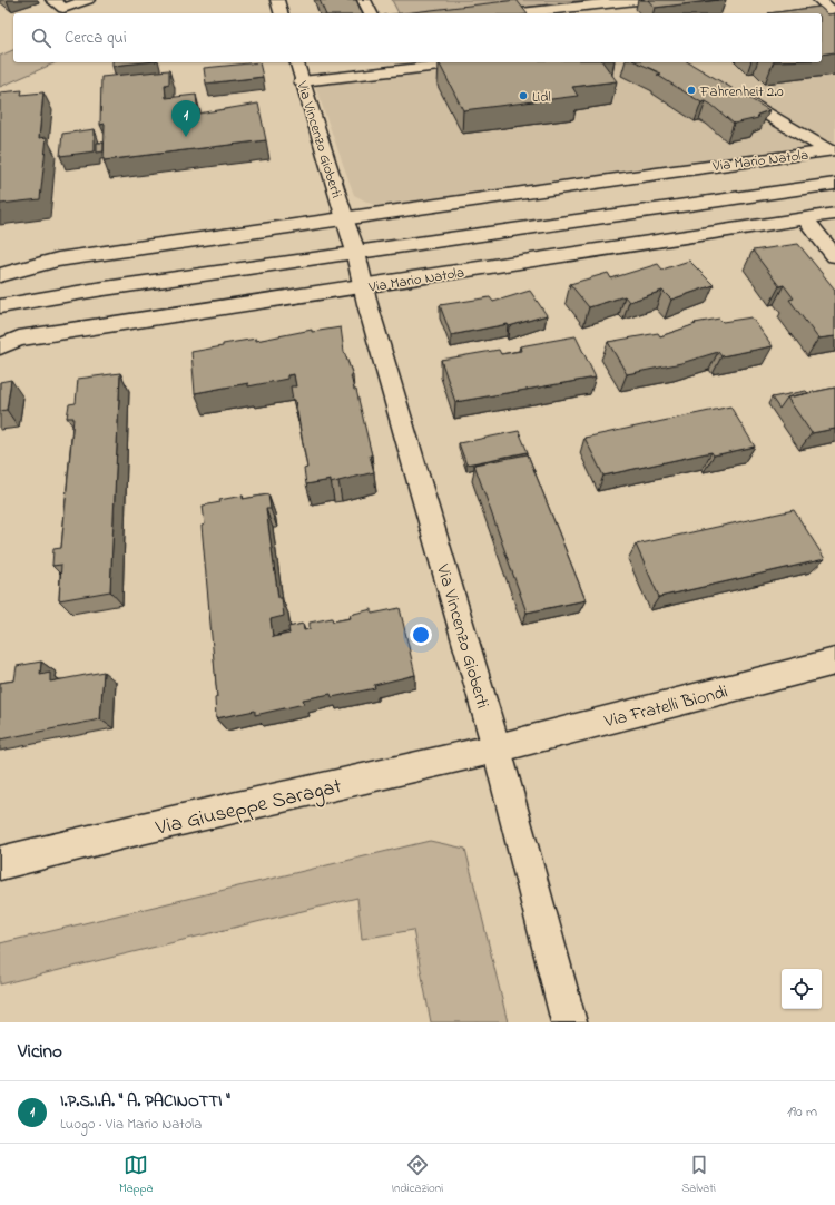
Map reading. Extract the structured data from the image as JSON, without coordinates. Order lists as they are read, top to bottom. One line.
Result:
{"streets":{"street":["Via Vincenzo Gioberti","Via Mario Natola","Via Fratelli Biondi","Via Giuseppe Saragat"]},"crossings":[["Via Vincenzo Gioberti","Via Mario Natola"],["Via Vincenzo Gioberti","Via Fratelli Biondi"],["Via Vincenzo Gioberti","Via Giuseppe Saragat"],["Via Fratelli Biondi","Via Giuseppe Saragat"]],"places":["Fahrenheit 2.0","Lidl"],"page":{"search":"Cerca qui","pins":"1","heading":"Vicino","list":[{"mark":"1","name":"I.P.S.I.A. \" A. PACINOTTI \"","note":"Luogo · Via Mario Natola","value":"190 m"}],"nav":["Mappa","Indicazioni","Salvati"]}}
